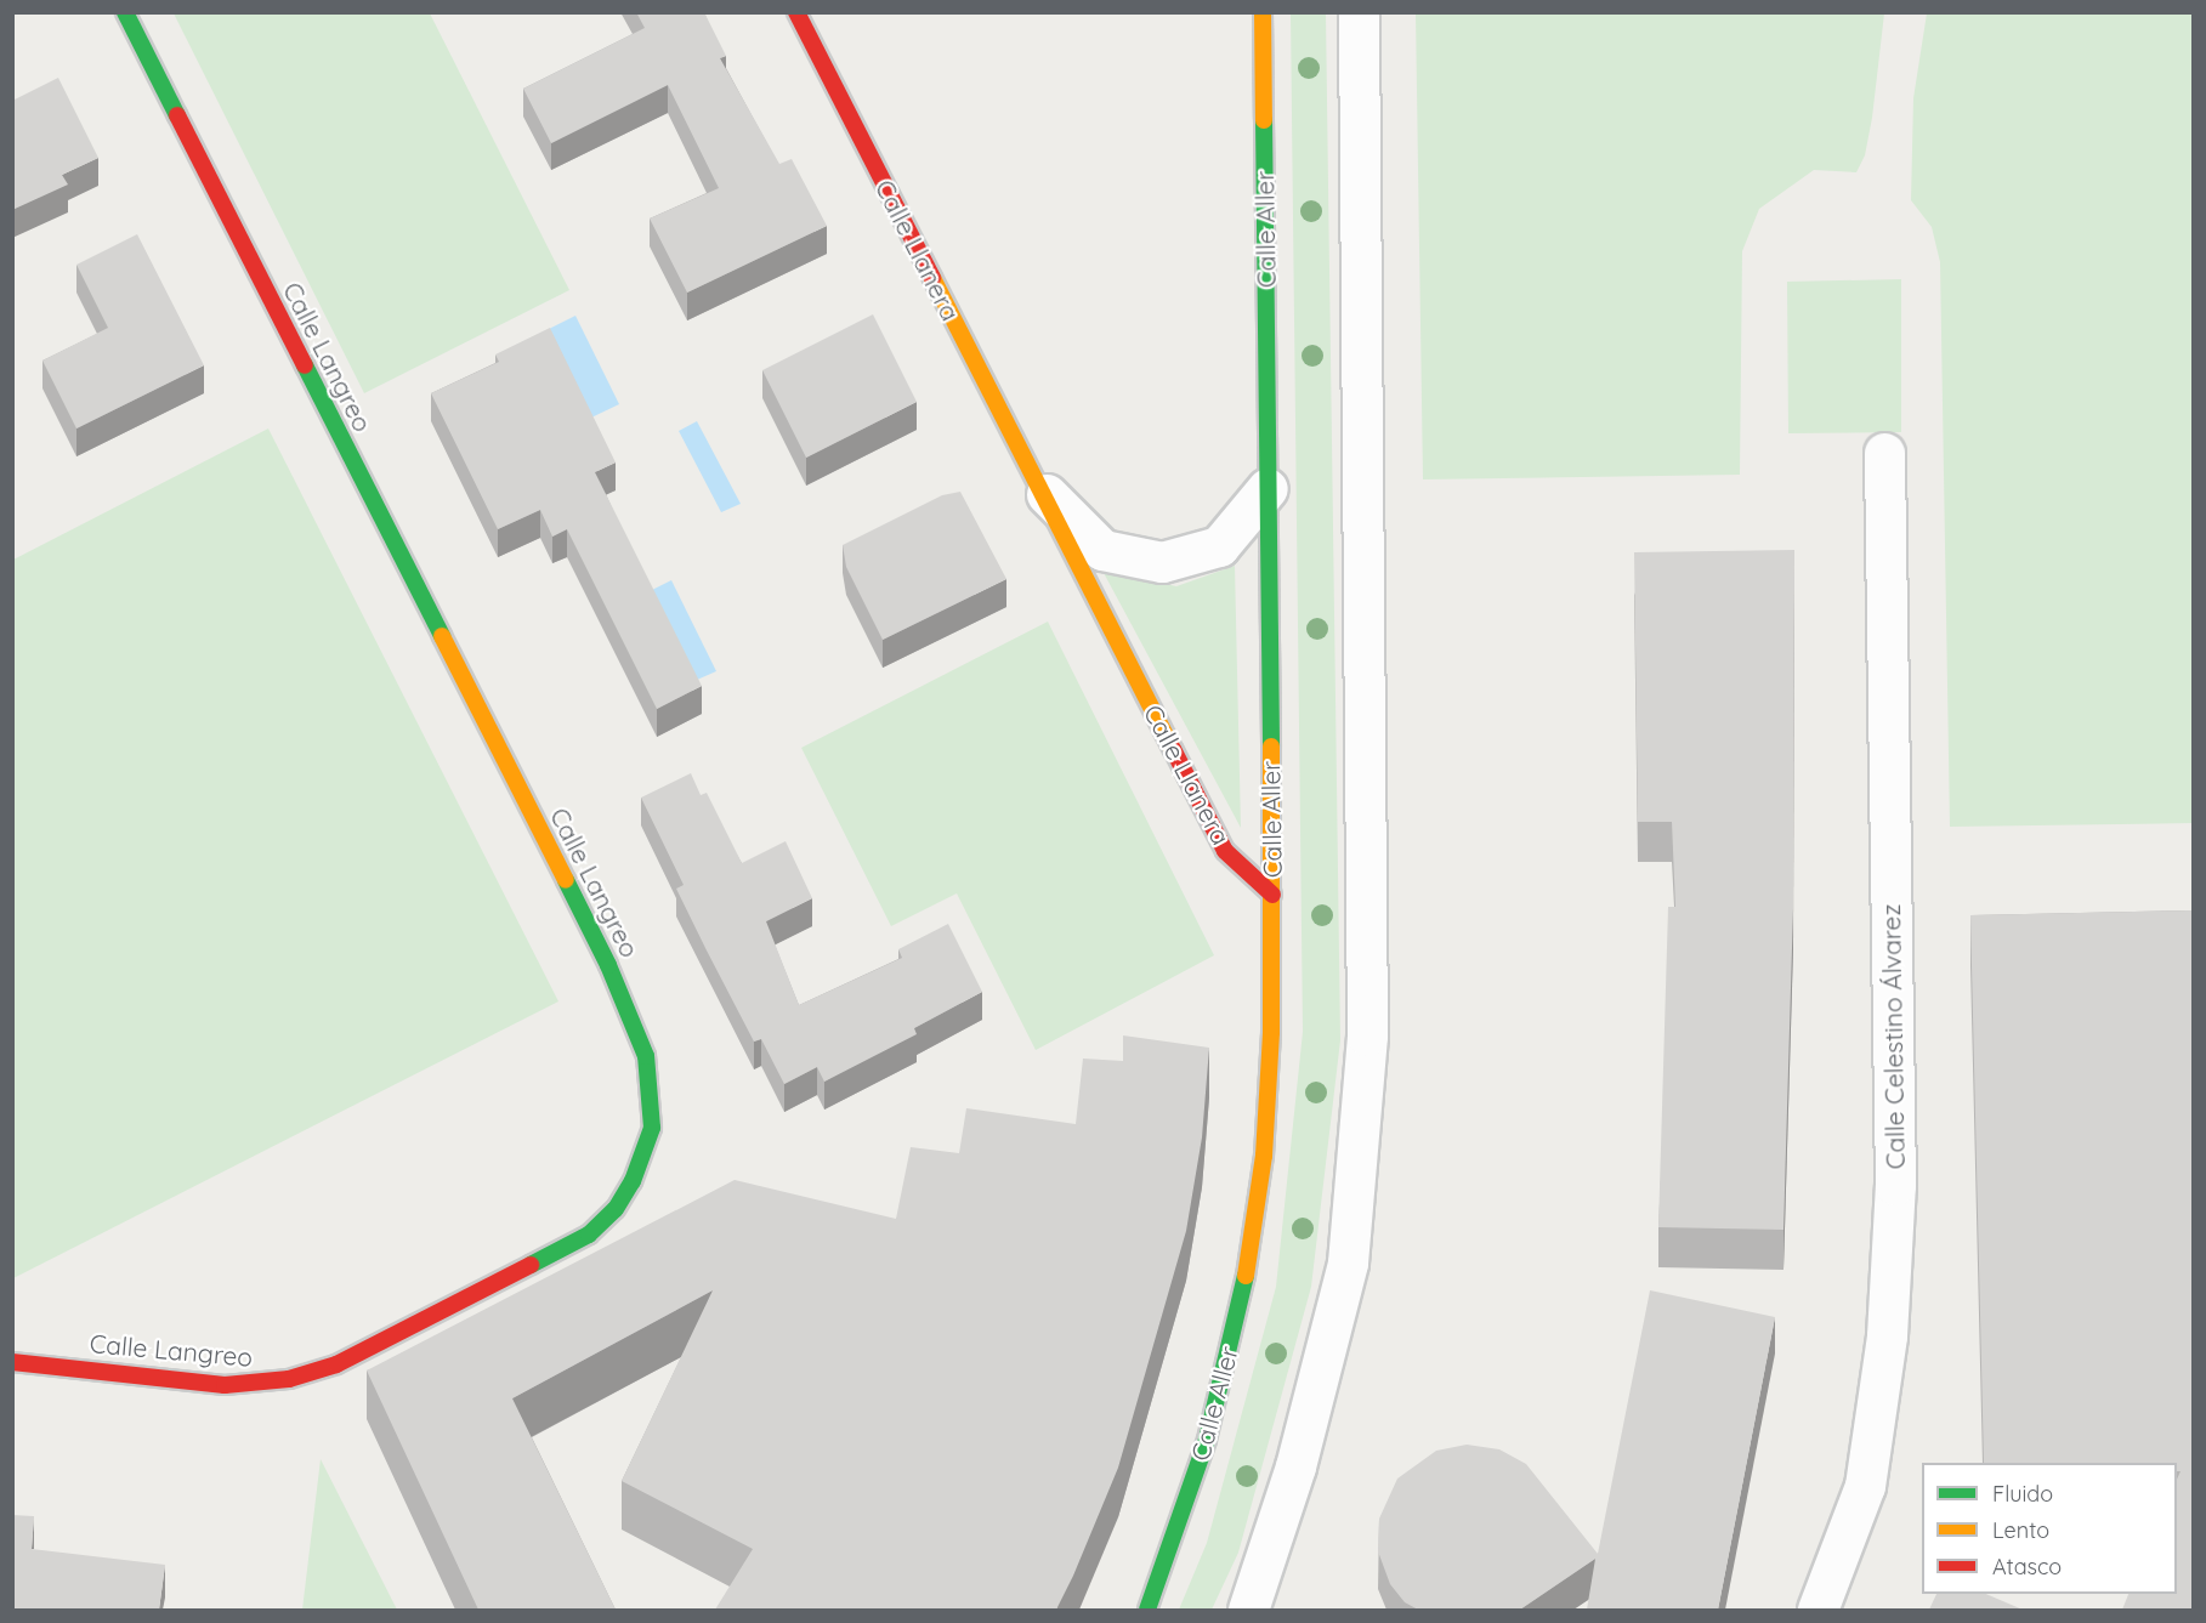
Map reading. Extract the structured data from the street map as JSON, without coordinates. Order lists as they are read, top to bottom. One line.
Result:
{"streets":{"street":["Calle Aller","Calle Llanera","Calle Langreo","Calle Celestino Álvarez"]},"crossings":[["Calle Aller","Calle Llanera"]],"legend":["Fluido","Lento","Atasco"]}
